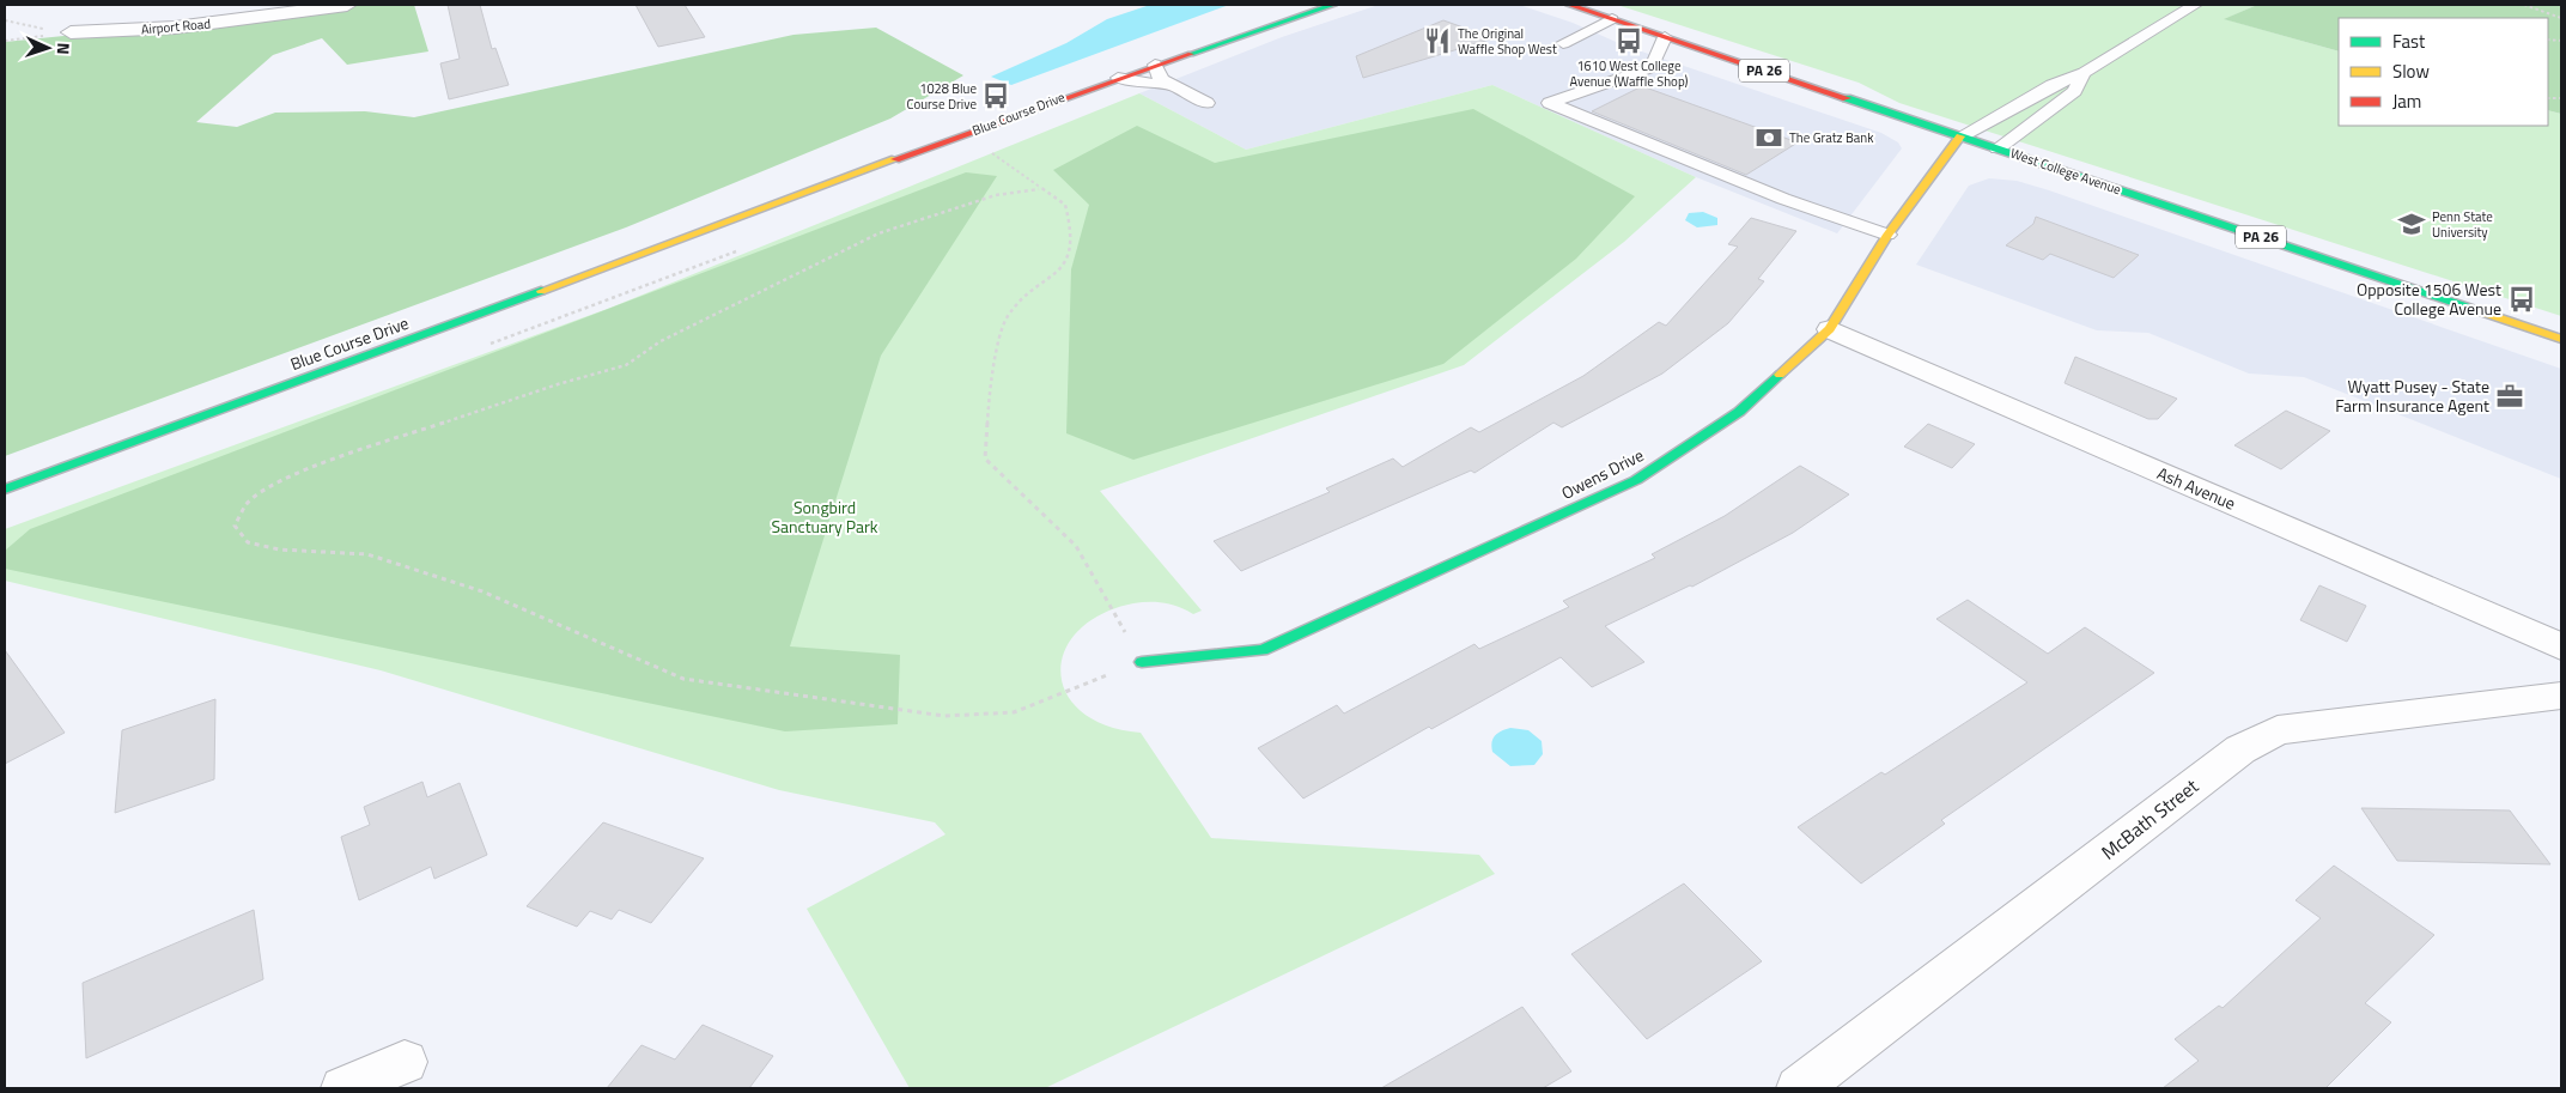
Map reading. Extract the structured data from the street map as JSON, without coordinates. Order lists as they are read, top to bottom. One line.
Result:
{"streets":{"main road":["PA 26","Blue Course Drive","West College Avenue","Owens Drive"],"street":["Airport Road","Ash Avenue","McBath Street"]},"crossings":[["West College Avenue","Owens Drive"],["Owens Drive","Ash Avenue"]],"parks":["Songbird Sanctuary Park"],"places":{"restaurant":["The Original Waffle Shop West"],"bus stop":["1610 West College Avenue (Waffle Shop)","1028 Blue Course Drive","Opposite 1506 West College Avenue"],"bank":["The Gratz Bank"],"school or university":["Penn State University"],"office":["Wyatt Pusey - State Farm Insurance Agent"]},"legend":["Fast","Slow","Jam"],"north":"right"}
